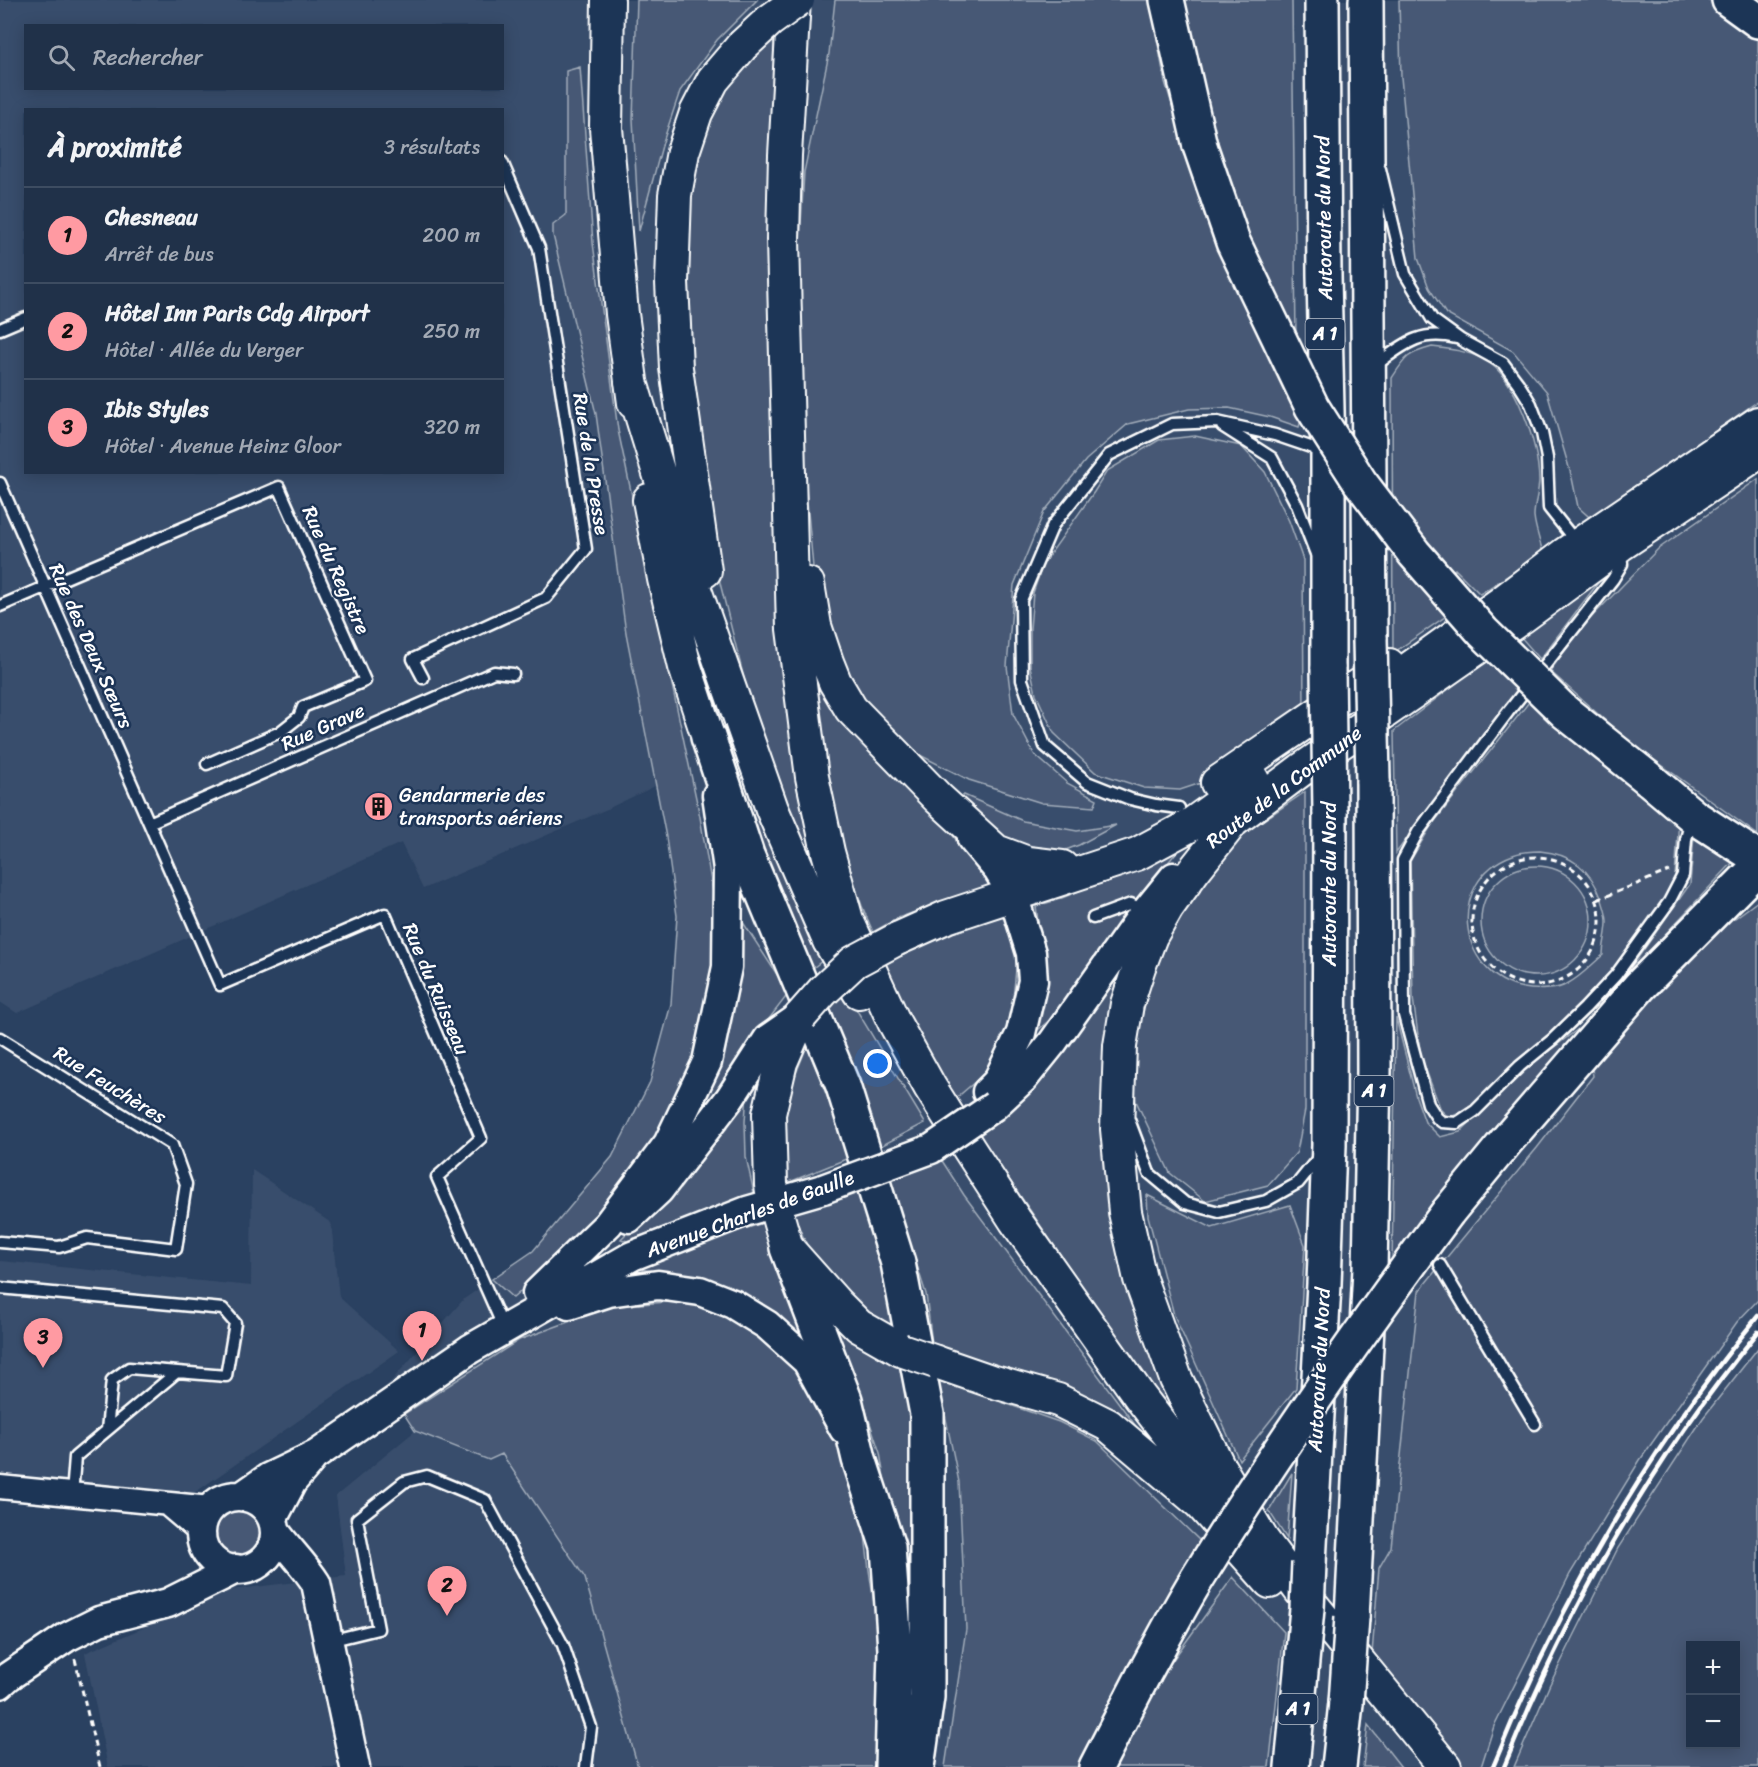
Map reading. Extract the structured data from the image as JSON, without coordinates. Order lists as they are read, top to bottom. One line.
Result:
{"streets":{"highway":["Autoroute du Nord","A 1"],"main road":["Route de la Commune"],"street":["Avenue Charles de Gaulle"],"lane":["Rue de la Presse","Rue du Registre","Rue des Deux Sœurs","Rue Grave","Rue du Ruisseau","Rue Feuchères"]},"crossings":[["Rue du Registre","Rue des Deux Sœurs"],["Rue des Deux Sœurs","Rue Grave"],["Rue des Deux Sœurs","Rue du Ruisseau"],["Rue Grave","Rue du Ruisseau"],["Route de la Commune","Avenue Charles de Gaulle"],["Rue du Ruisseau","Avenue Charles de Gaulle"]],"places":{"building":["Gendarmerie des transports aériens"]},"page":{"search":"Rechercher","heading":["À proximité","3 résultats"],"list":[{"mark":"1","name":"Chesneau","note":"Arrêt de bus","value":"200 m"},{"mark":"2","name":"Hôtel Inn Paris Cdg Airport","note":"Hôtel · Allée du Verger","value":"250 m"},{"mark":"3","name":"Ibis Styles","note":"Hôtel · Avenue Heinz Gloor","value":"320 m"}],"pins":["1","3","2"],"map_buttons":["+","−"]}}
